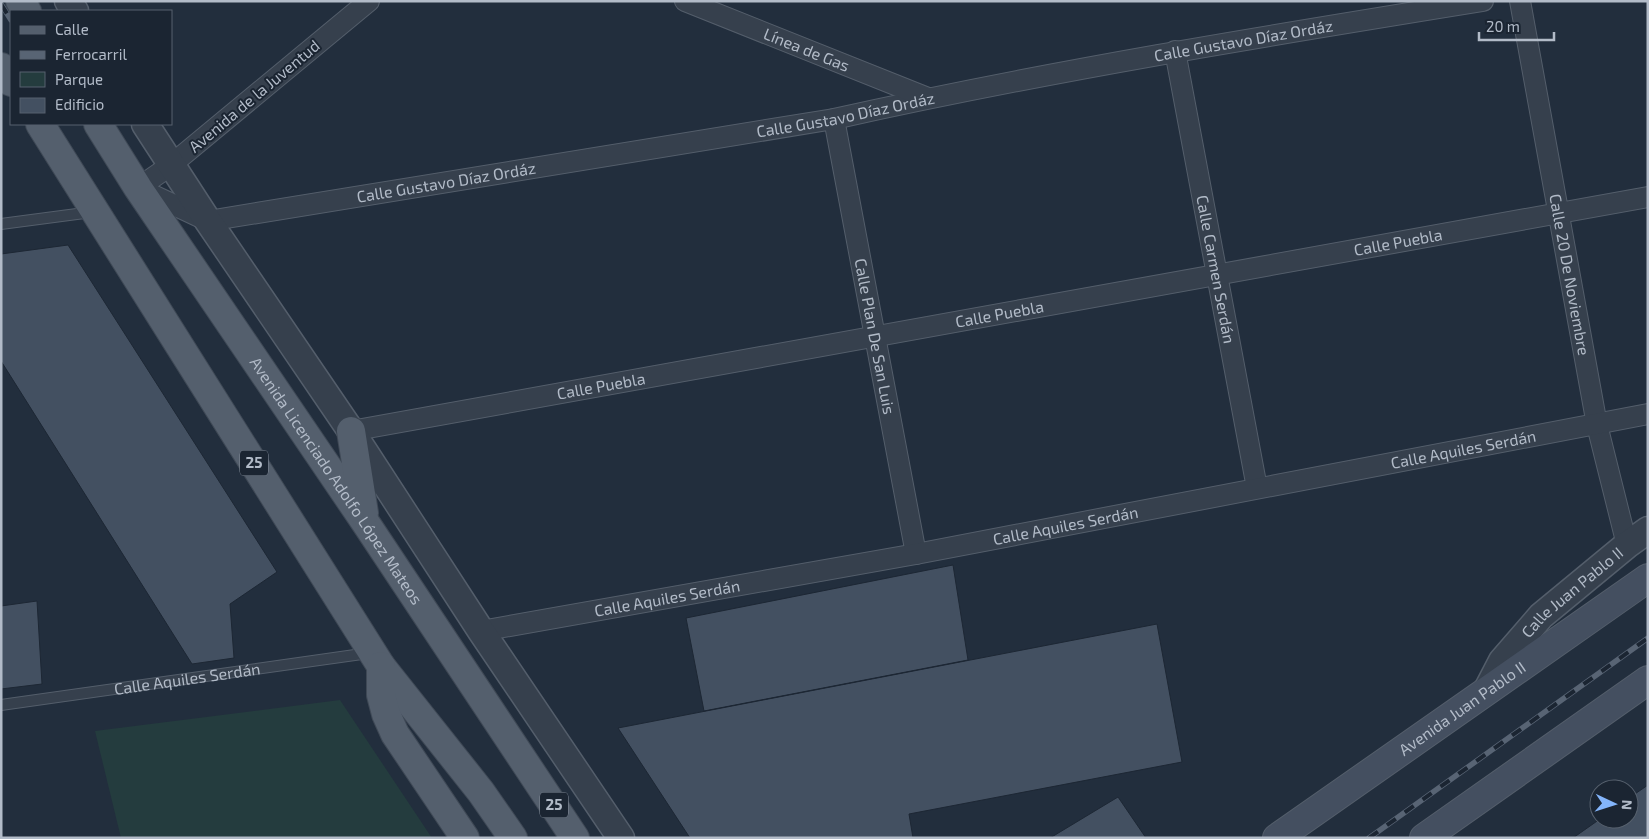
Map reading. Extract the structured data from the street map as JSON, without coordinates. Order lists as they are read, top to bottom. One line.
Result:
{"streets":{"main road":["25","Avenida Licenciado Adolfo López Mateos","Avenida Juan Pablo II"],"street":["Calle Gustavo Díaz Ordáz","Línea de Gas","Avenida de la Juventud","Calle Puebla","Calle Carmen Serdán","Calle 20 De Noviembre","Calle Plan De San Luis","Calle Aquiles Serdán","Calle Juan Pablo II"]},"crossings":[["Calle Gustavo Díaz Ordáz","Línea de Gas"],["Calle Gustavo Díaz Ordáz","Calle Carmen Serdán"],["Calle Gustavo Díaz Ordáz","Calle Plan De San Luis"],["Avenida de la Juventud","Avenida Licenciado Adolfo López Mateos"],["Calle Puebla","Calle Carmen Serdán"],["Calle Puebla","Calle 20 De Noviembre"],["Calle Puebla","Calle Plan De San Luis"],["Calle Carmen Serdán","Calle Aquiles Serdán"],["Calle 20 De Noviembre","Calle Aquiles Serdán"],["Calle 20 De Noviembre","Calle Juan Pablo II"],["Calle Plan De San Luis","Calle Aquiles Serdán"],["Calle Aquiles Serdán","25"],["Calle Juan Pablo II","Avenida Juan Pablo II"]],"legend":["Calle","Ferrocarril","Parque","Edificio"],"scale_bar":"20 m","north":"right"}
